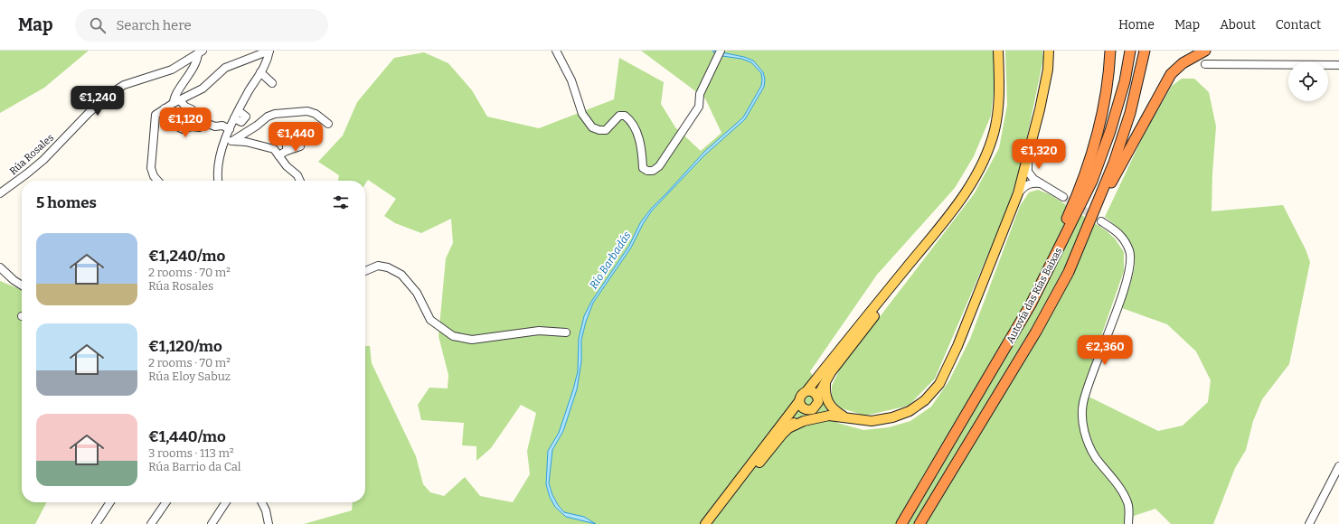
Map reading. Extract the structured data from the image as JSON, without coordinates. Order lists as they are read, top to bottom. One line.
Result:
{"streets":{"highway":["Autovía das Rías Baixas"],"street":["Rúa Rosales"]},"water":["Río Barbadás"],"page":{"header":"Map","search":"Search here","nav":["Home","Map","About","Contact"],"price":["€1,240","€1,120","€1,440","€1,320","€2,360"],"heading":"5 homes","list":[{"name":"€1,240/mo","note":"2 rooms · 70 m² · Rúa Rosales"},{"name":"€1,120/mo","note":"2 rooms · 70 m² · Rúa Eloy Sabuz"},{"name":"€1,440/mo","note":"3 rooms · 113 m² · Rúa Barrio da Cal"}]}}
